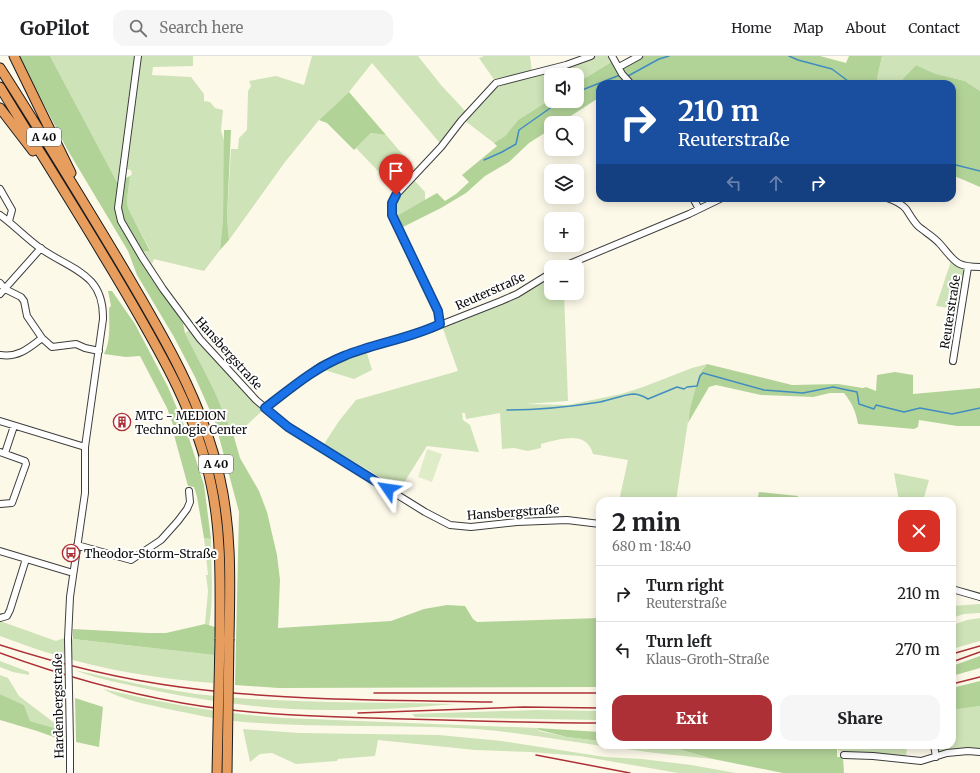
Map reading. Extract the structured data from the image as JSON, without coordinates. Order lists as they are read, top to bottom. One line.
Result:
{"streets":{"highway":["A 40"],"street":["Reuterstraße","Hansbergstraße","Hardenbergstraße"]},"crossings":[["Reuterstraße","Hansbergstraße"]],"places":{"building":["MTC - MEDION Technologie Center"],"bus stop":["Theodor-Storm-Straße"]},"page":{"header":"GoPilot","search":"Search here","nav":["Home","Map","About","Contact"],"map_buttons":["+","−"],"turn":["210 m","Reuterstraße"],"heading":["2 min","680 m · 18:40"],"list":[{"name":"Turn right","note":"Reuterstraße","value":"210 m"},{"name":"Turn left","note":"Klaus-Groth-Straße","value":"270 m"}],"buttons":["Exit","Share"]}}
